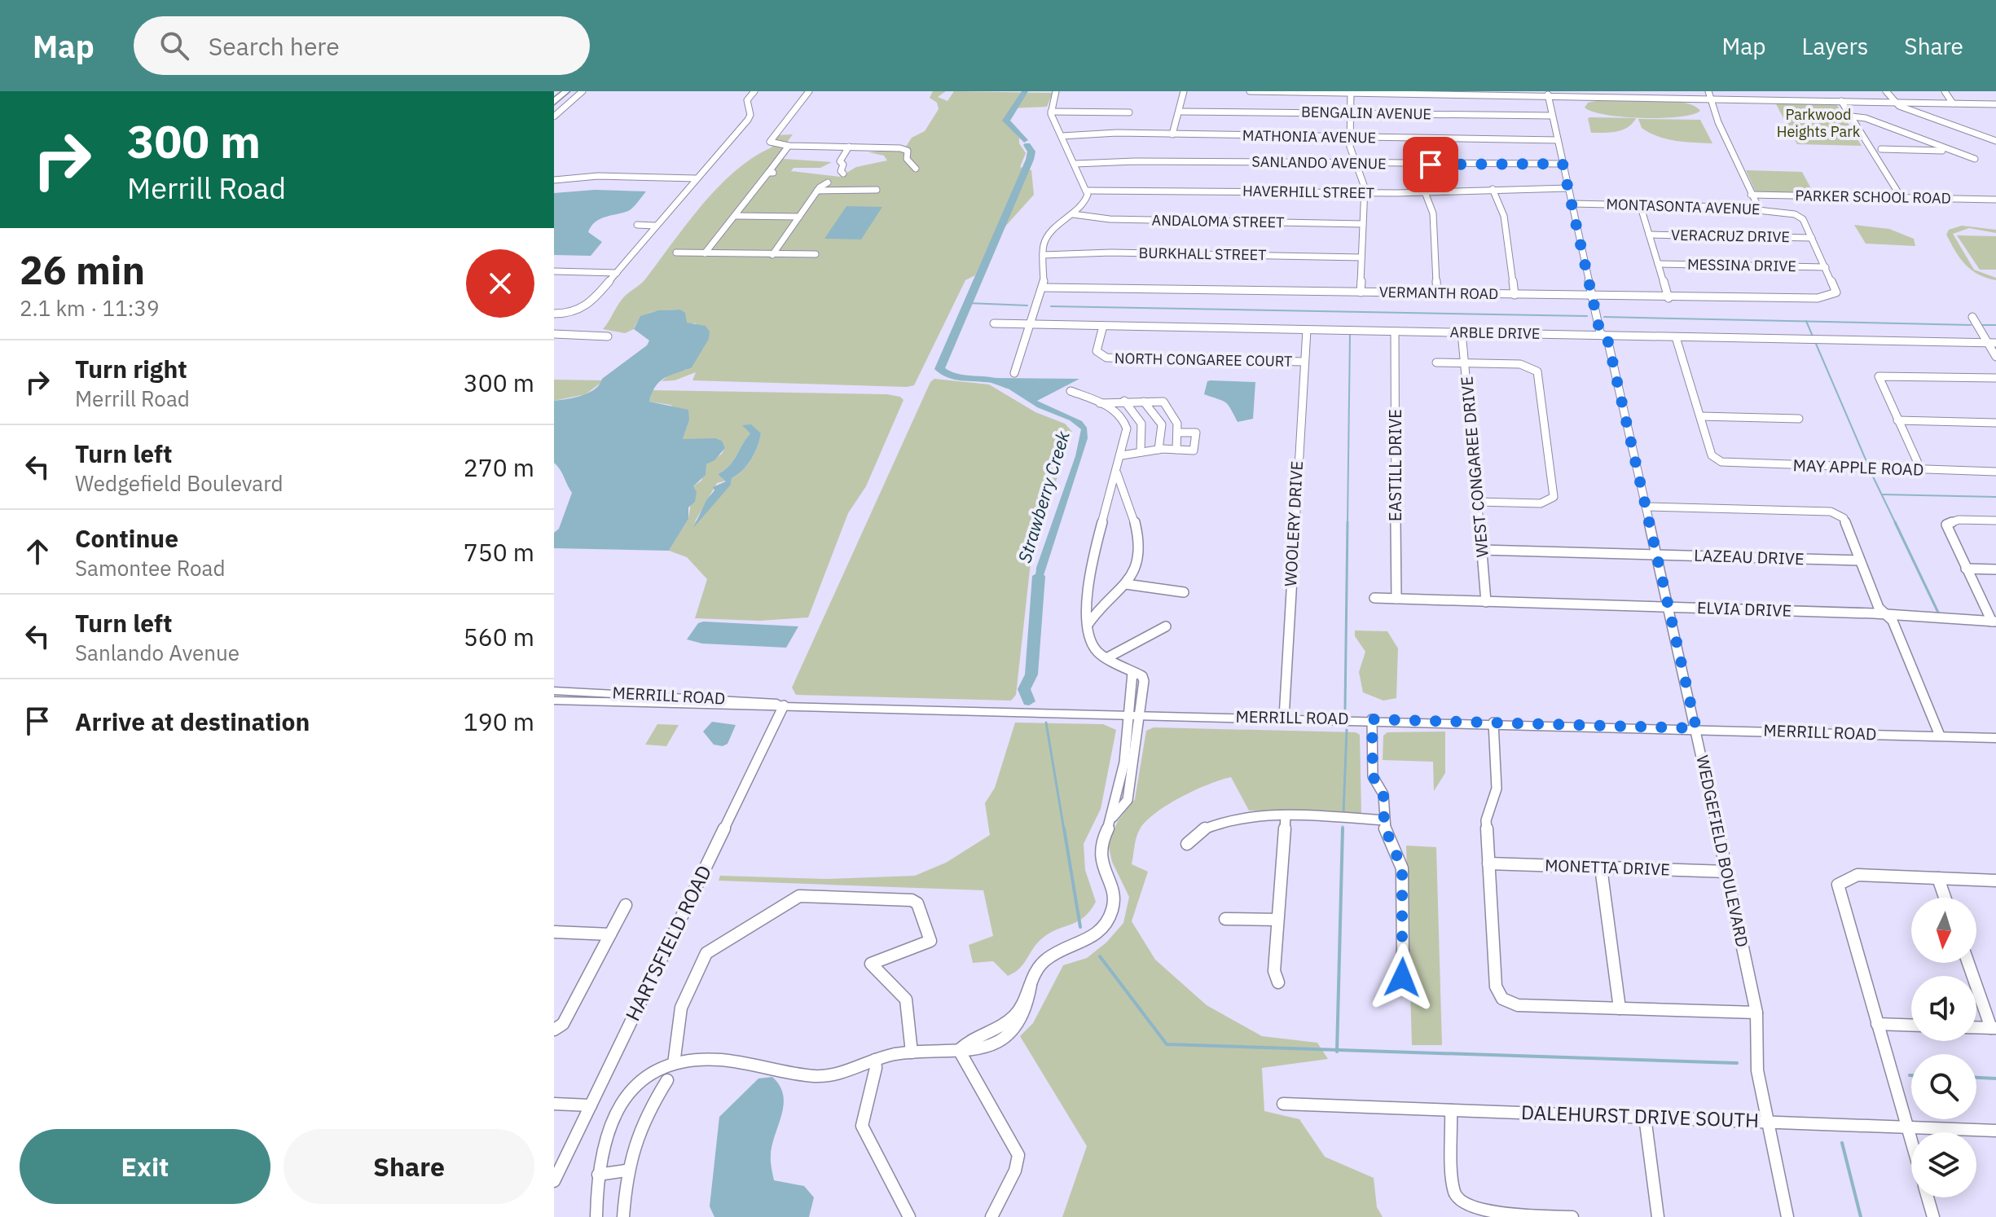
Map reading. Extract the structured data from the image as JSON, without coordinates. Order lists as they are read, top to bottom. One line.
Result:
{"streets":{"main road":["MERRILL ROAD"],"street":["BENGALIN AVENUE","MATHONIA AVENUE","SANLANDO AVENUE","HAVERHILL STREET","PARKER SCHOOL ROAD","MONTASONTA AVENUE","ANDALOMA STREET","VERACRUZ DRIVE","BURKHALL STREET","MESSINA DRIVE","VERMANTH ROAD","ARBLE DRIVE","NORTH CONGAREE COURT","EASTILL DRIVE","WEST CONGAREE DRIVE","MAY APPLE ROAD","WOOLERY DRIVE","LAZEAU DRIVE","ELVIA DRIVE","WEDGEFIELD BOULEVARD","MONETTA DRIVE","HARTSFIELD ROAD","DALEHURST DRIVE SOUTH"]},"crossings":[["BENGALIN AVENUE","WEDGEFIELD BOULEVARD"],["MATHONIA AVENUE","WEDGEFIELD BOULEVARD"],["SANLANDO AVENUE","WEDGEFIELD BOULEVARD"],["HAVERHILL STREET","WEDGEFIELD BOULEVARD"],["MONTASONTA AVENUE","VERACRUZ DRIVE"],["MONTASONTA AVENUE","WEDGEFIELD BOULEVARD"],["MESSINA DRIVE","VERMANTH ROAD"],["VERMANTH ROAD","WEDGEFIELD BOULEVARD"],["ARBLE DRIVE","NORTH CONGAREE COURT"],["ARBLE DRIVE","EASTILL DRIVE"],["ARBLE DRIVE","WEST CONGAREE DRIVE"],["ARBLE DRIVE","WOOLERY DRIVE"],["ARBLE DRIVE","WEDGEFIELD BOULEVARD"],["NORTH CONGAREE COURT","WOOLERY DRIVE"],["EASTILL DRIVE","ELVIA DRIVE"],["WEST CONGAREE DRIVE","LAZEAU DRIVE"],["WEST CONGAREE DRIVE","ELVIA DRIVE"],["WOOLERY DRIVE","MERRILL ROAD"],["LAZEAU DRIVE","WEDGEFIELD BOULEVARD"],["ELVIA DRIVE","WEDGEFIELD BOULEVARD"],["MERRILL ROAD","WEDGEFIELD BOULEVARD"],["MERRILL ROAD","HARTSFIELD ROAD"],["WEDGEFIELD BOULEVARD","MONETTA DRIVE"],["WEDGEFIELD BOULEVARD","DALEHURST DRIVE SOUTH"]],"water":["Strawberry Creek"],"parks":["Parkwood Heights Park"],"north":"bottom","page":{"header":"Map","search":"Search here","nav":["Map","Layers","Share"],"turn":["300 m","Merrill Road"],"heading":["26 min","2.1 km · 11:39"],"list":[{"name":"Turn right","note":"Merrill Road","value":"300 m"},{"name":"Turn left","note":"Wedgefield Boulevard","value":"270 m"},{"name":"Continue","note":"Samontee Road","value":"750 m"},{"name":"Turn left","note":"Sanlando Avenue","value":"560 m"},{"name":"Arrive at destination","value":"190 m"}],"buttons":["Exit","Share"]}}
